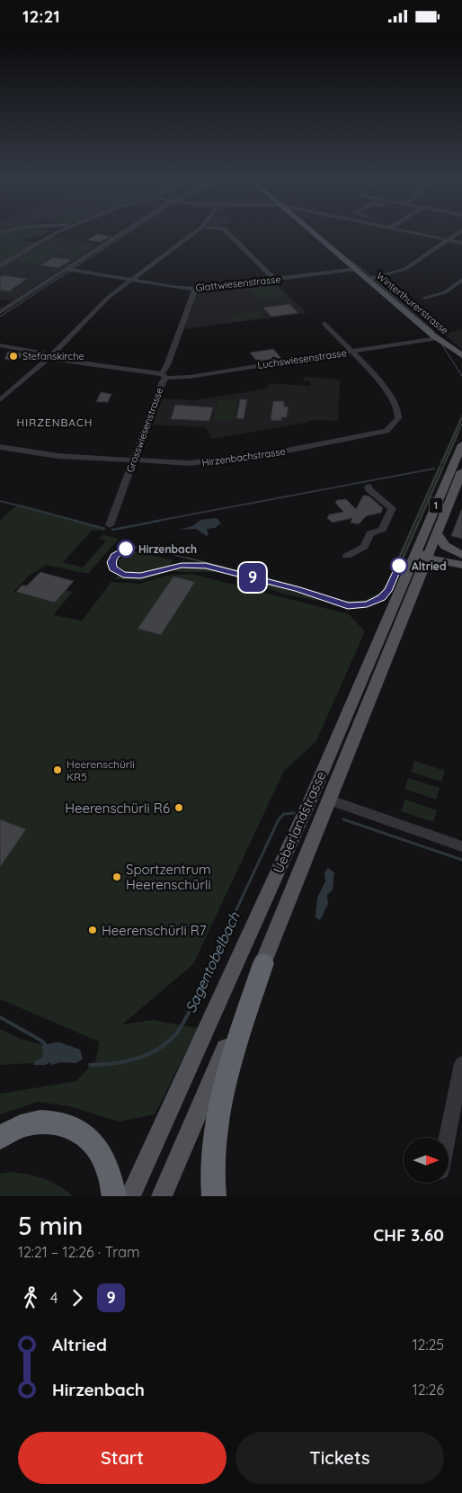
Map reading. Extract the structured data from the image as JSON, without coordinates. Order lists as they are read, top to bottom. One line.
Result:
{"streets":{"main road":["Winterthurerstrasse","1","Ueberlandstrasse"],"street":["Glattwiesenstrasse","Luchswiesenstrasse","Grosswiesenstrasse","Hirzenbachstrasse"]},"crossings":[["Glattwiesenstrasse","Winterthurerstrasse"],["Glattwiesenstrasse","Grosswiesenstrasse"],["Winterthurerstrasse","Luchswiesenstrasse"],["Luchswiesenstrasse","Grosswiesenstrasse"],["Luchswiesenstrasse","Hirzenbachstrasse"],["Grosswiesenstrasse","Hirzenbachstrasse"]],"districts":["HIRZENBACH"],"water":["Sagentobelbach"],"places":["Stefanskirche","Hirzenbach","Altried","Heerenschürli KR5","Heerenschürli R6","Sportzentrum Heerenschürli","Heerenschürli R7"],"lines":["tram line 9"],"north":"right","page":{"status":"12:21","on_map":"9","heading":["5 min","12:21 – 12:26 · Tram","CHF 3.60"],"legs":["4","9"],"list":[{"name":"Altried","value":"12:25"},{"name":"Hirzenbach","value":"12:26"}],"buttons":["Start","Tickets"]}}
